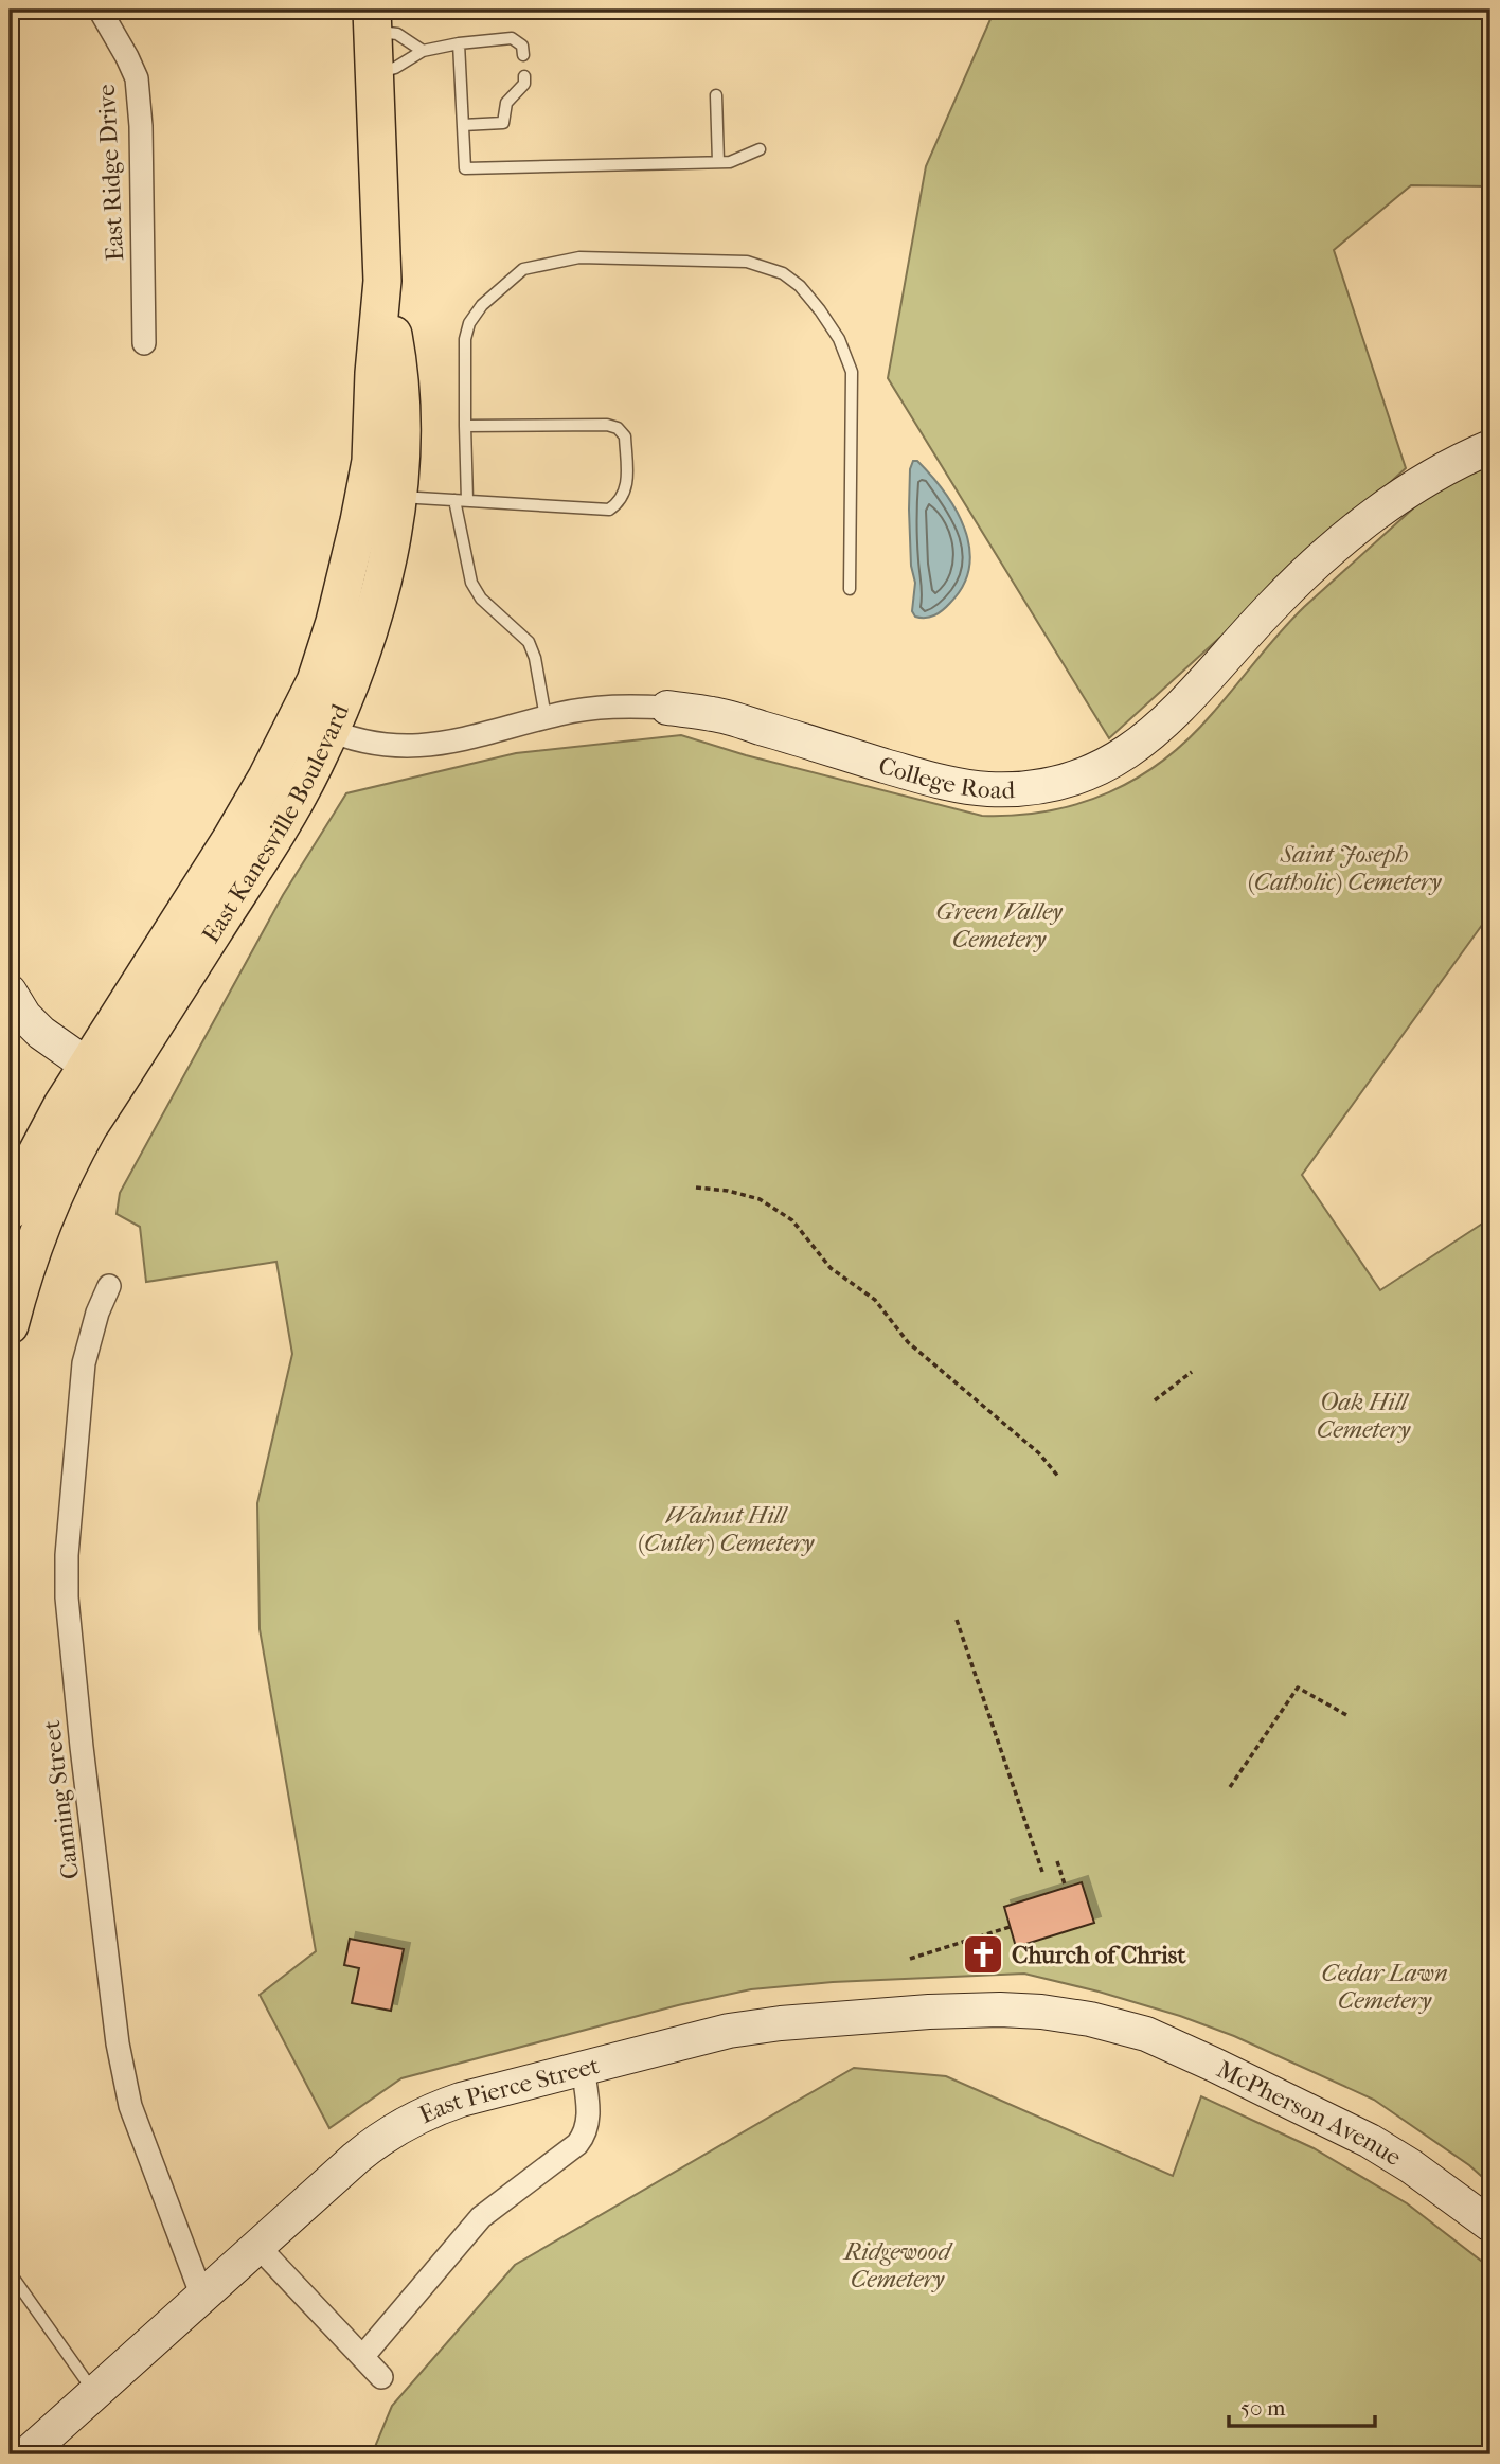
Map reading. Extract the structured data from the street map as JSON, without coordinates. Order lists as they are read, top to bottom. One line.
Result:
{"streets":{"main road":["College Road","East Kanesville Boulevard","East Pierce Street","McPherson Avenue"],"street":["East Ridge Drive","Canning Street"]},"crossings":[["College Road","East Kanesville Boulevard"],["Canning Street","East Pierce Street"],["East Pierce Street","McPherson Avenue"]],"parks":["Saint Joseph (Catholic) Cemetery","Green Valley Cemetery","Oak Hill Cemetery","Walnut Hill (Cutler) Cemetery","Cedar Lawn Cemetery","Ridgewood Cemetery"],"places":{"church":["Church of Christ"]},"scale_bar":"50 m"}
